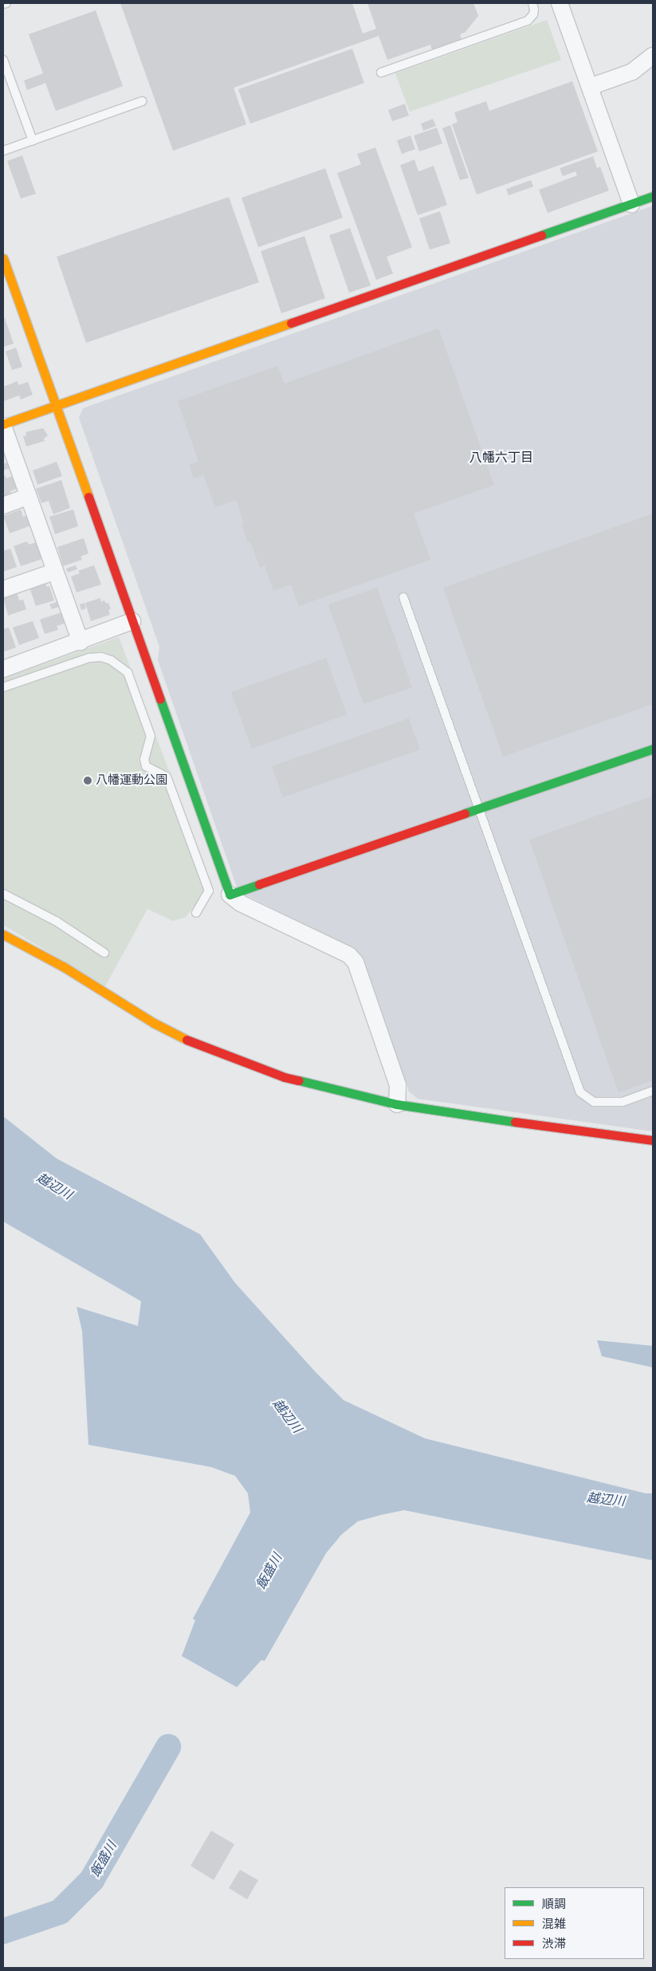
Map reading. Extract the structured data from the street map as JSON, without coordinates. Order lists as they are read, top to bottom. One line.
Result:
{"districts":["八幡六丁目"],"water":["越辺川","飯盛川"],"places":["八幡運動公園"],"legend":["順調","混雑","渋滞"]}
